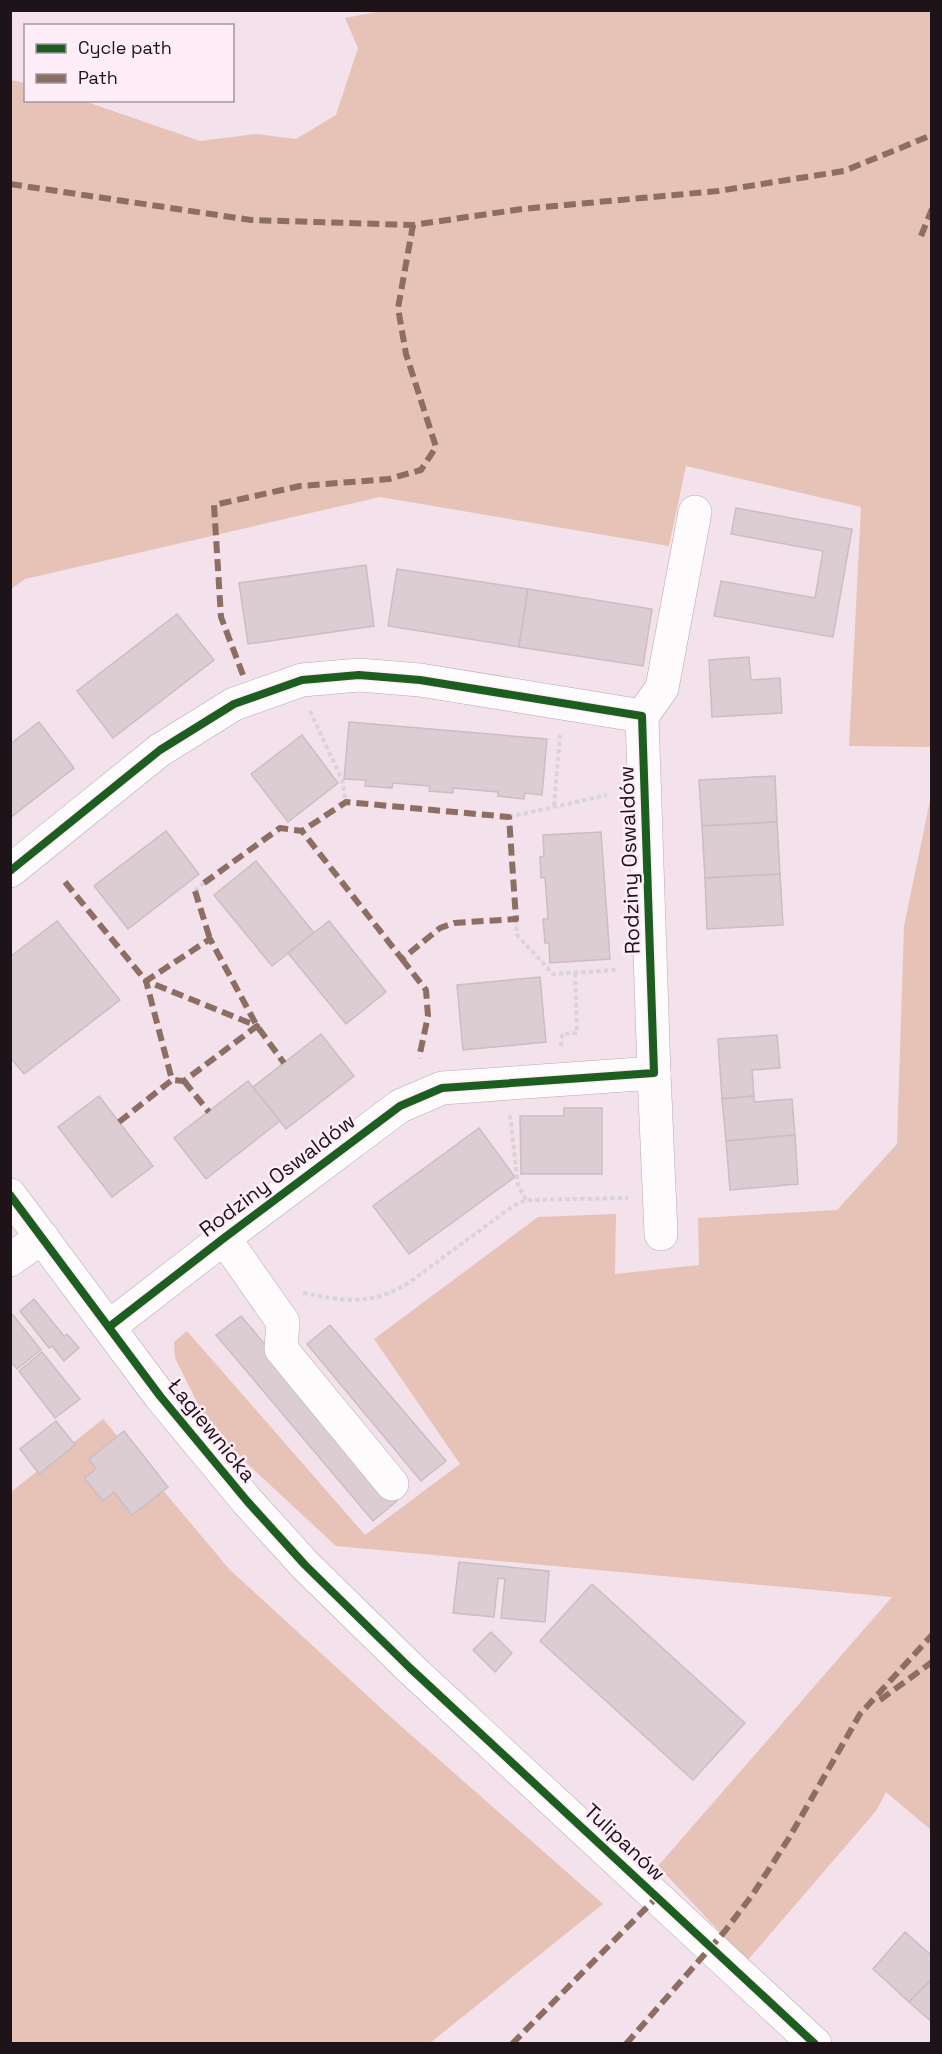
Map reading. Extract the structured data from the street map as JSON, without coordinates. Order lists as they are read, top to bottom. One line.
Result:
{"streets":{"street":["Rodziny Oswaldów","Łagiewnicka","Tulipanów"]},"crossings":[["Rodziny Oswaldów","Łagiewnicka"],["Łagiewnicka","Tulipanów"]],"legend":["Cycle path","Path"]}
